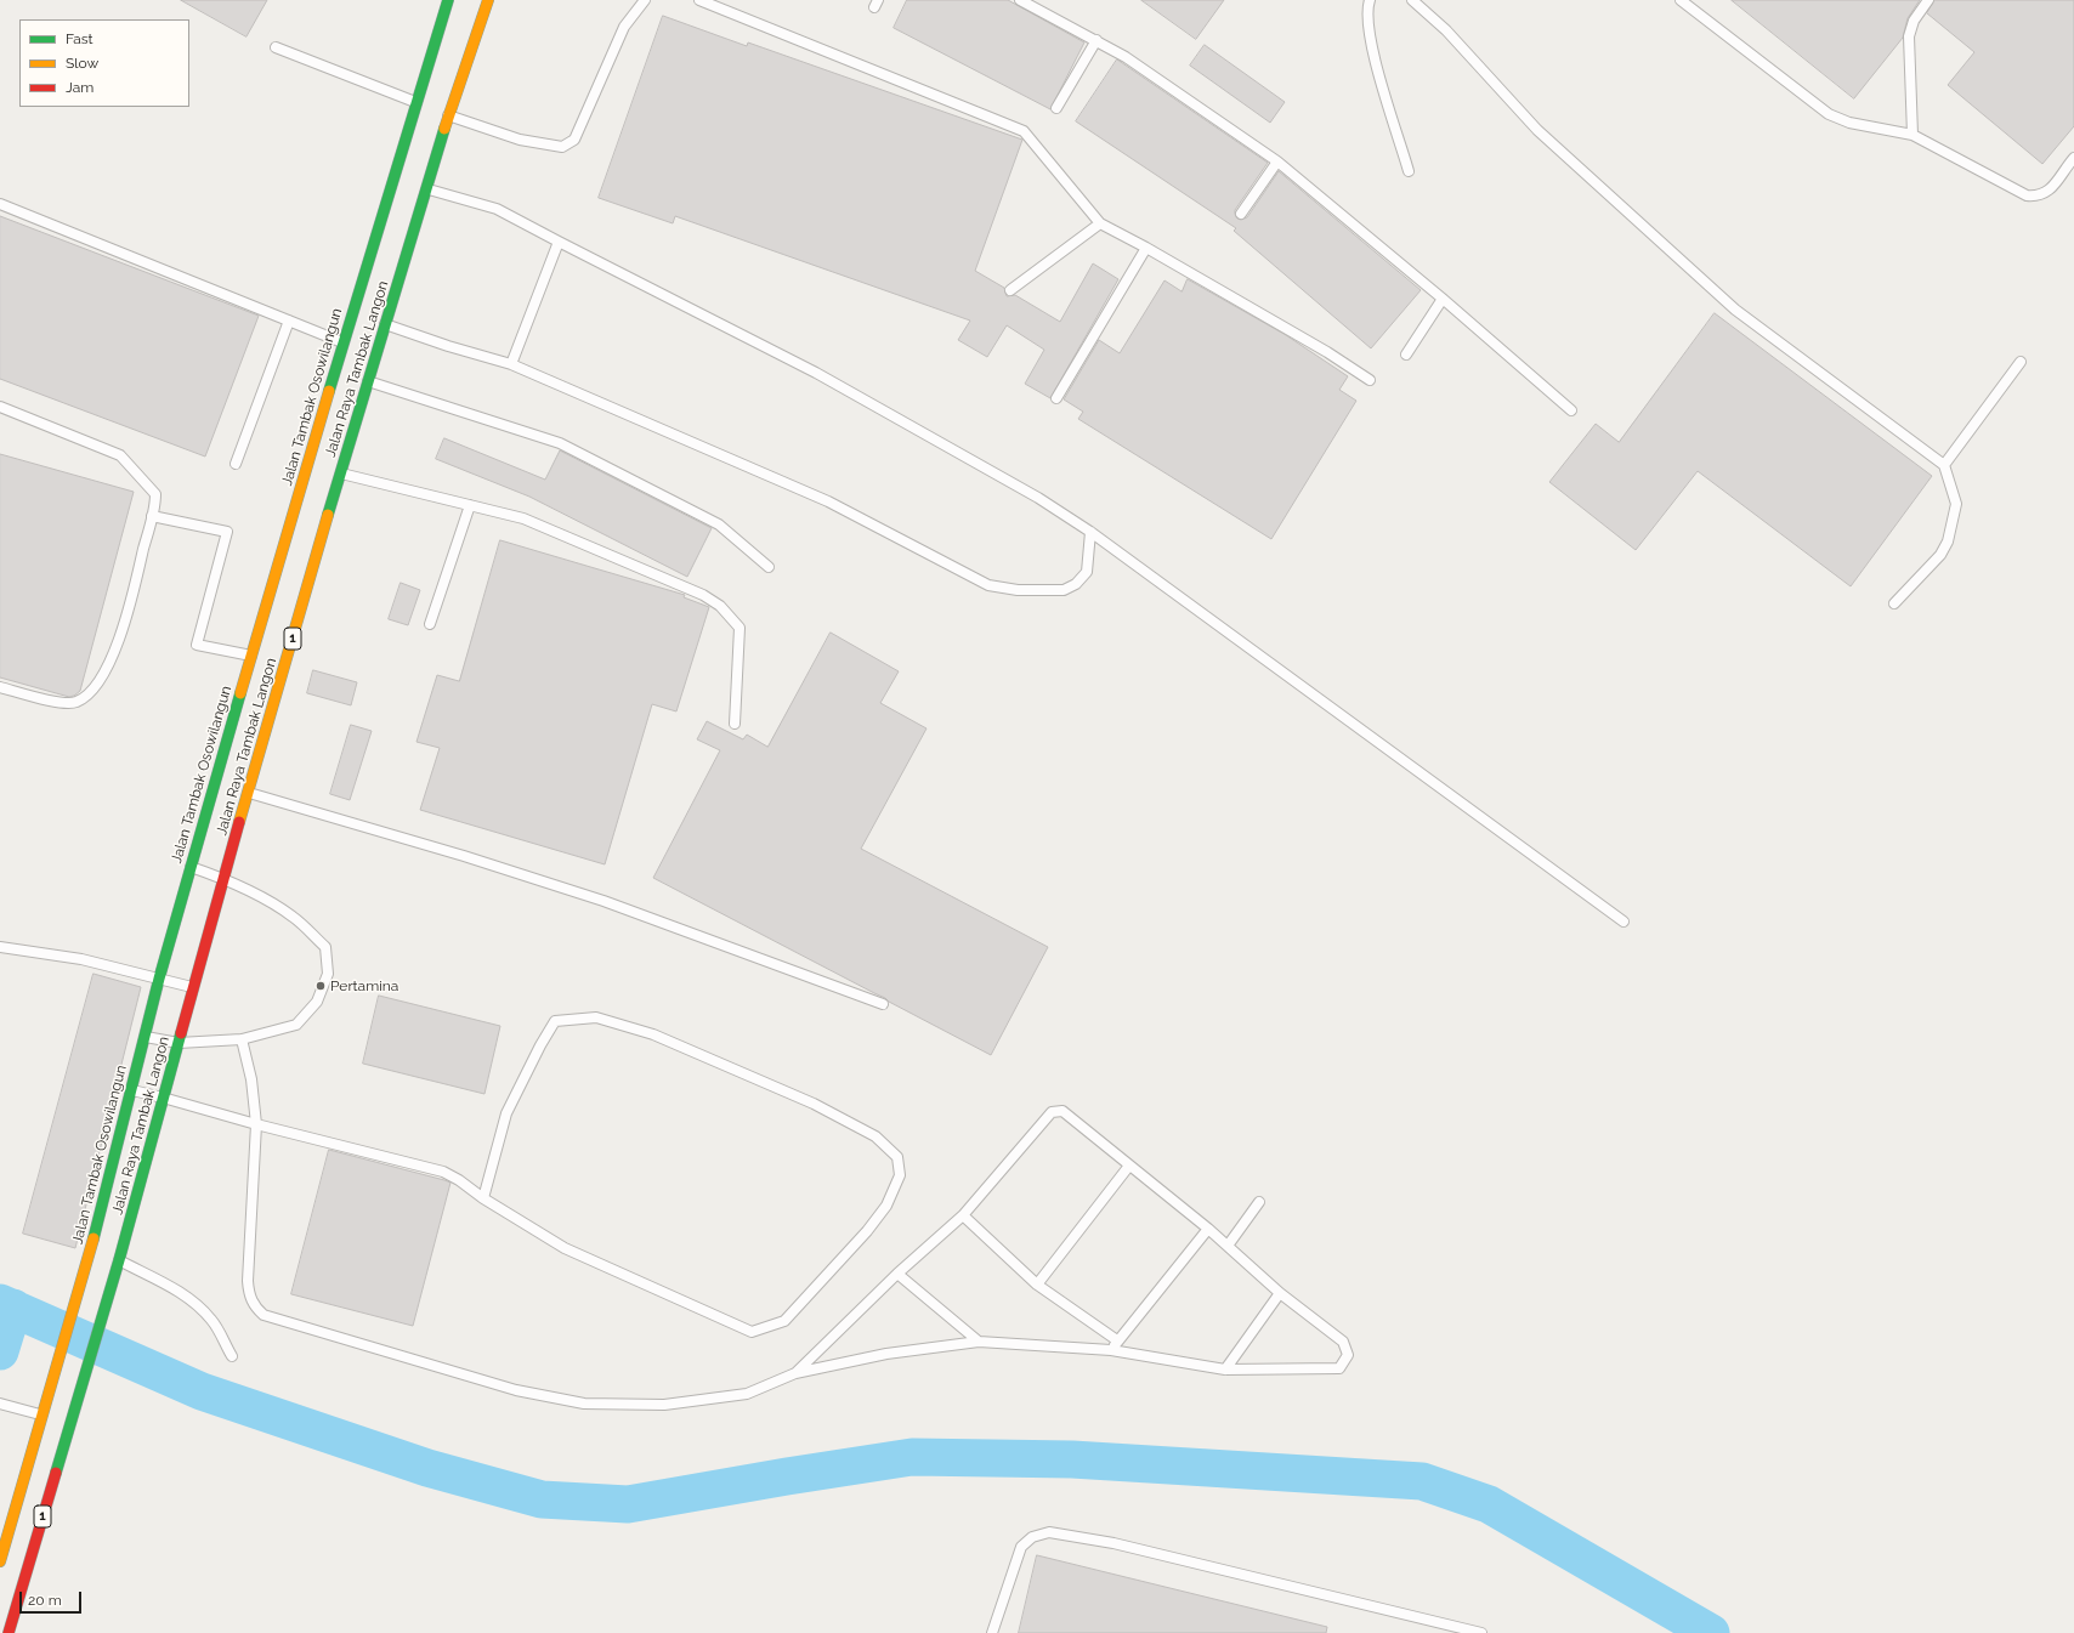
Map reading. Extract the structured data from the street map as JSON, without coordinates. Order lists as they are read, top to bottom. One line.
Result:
{"streets":{"highway":["Jalan Raya Tambak Langon","Jalan Tambak Osowilangun","1"]},"places":["Pertamina"],"legend":["Fast","Slow","Jam"],"scale_bar":"20 m"}
